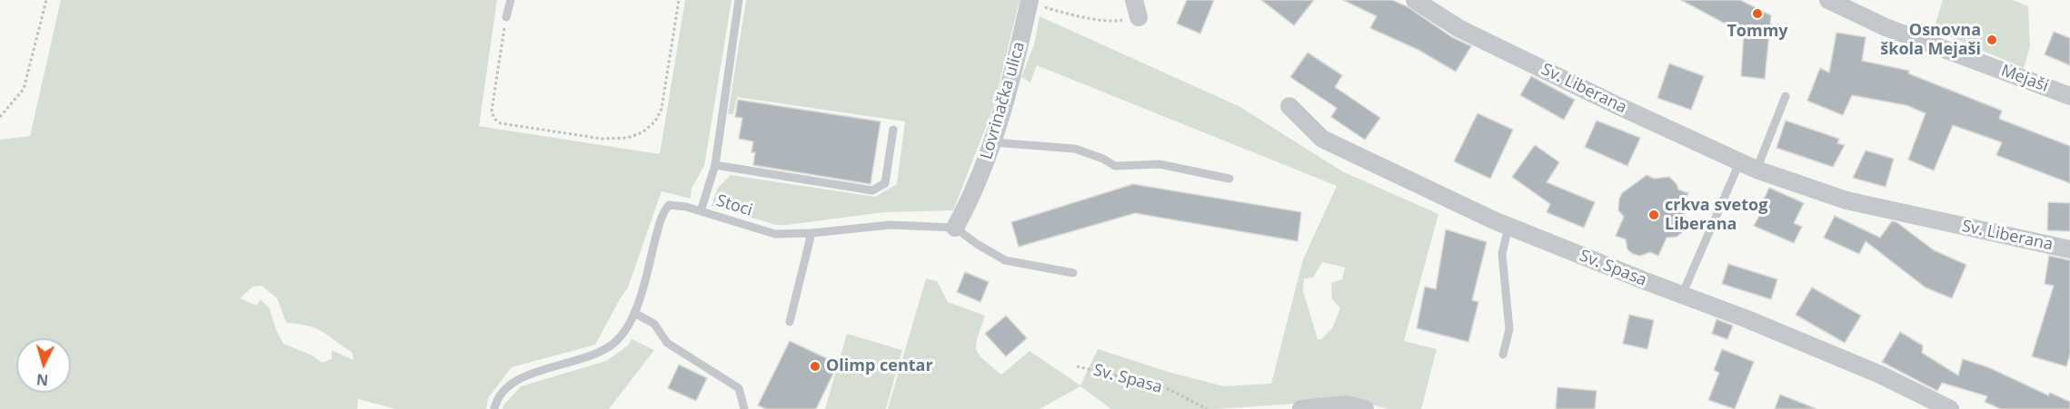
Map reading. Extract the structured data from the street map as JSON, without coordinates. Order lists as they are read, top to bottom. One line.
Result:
{"streets":{"street":["Mejaši","Sv. Liberana","Lovrinačka ulica","Sv. Spasa"],"lane":["Stoci"]},"crossings":[["Lovrinačka ulica","Stoci"]],"places":["Tommy","Osnovna škola Mejaši","crkva svetog Liberana","Olimp centar"],"north":"bottom"}
